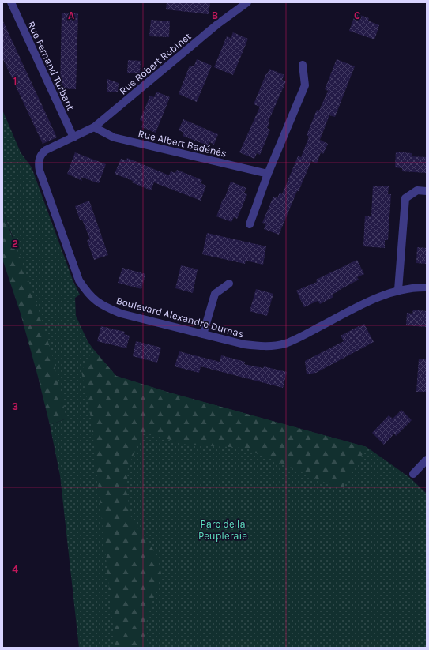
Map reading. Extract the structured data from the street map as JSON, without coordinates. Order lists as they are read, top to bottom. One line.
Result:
{"streets":{"street":["Rue Robert Robinet","Rue Fernand Turbant","Rue Albert Badénés","Boulevard Alexandre Dumas"]},"crossings":[["Rue Robert Robinet","Rue Fernand Turbant"],["Rue Robert Robinet","Rue Albert Badénés"],["Rue Robert Robinet","Boulevard Alexandre Dumas"],["Rue Fernand Turbant","Boulevard Alexandre Dumas"]],"parks":["Parc de la Peupleraie"],"grid":{"columns":["A","B","C"],"rows":["1","2","3","4"]}}
